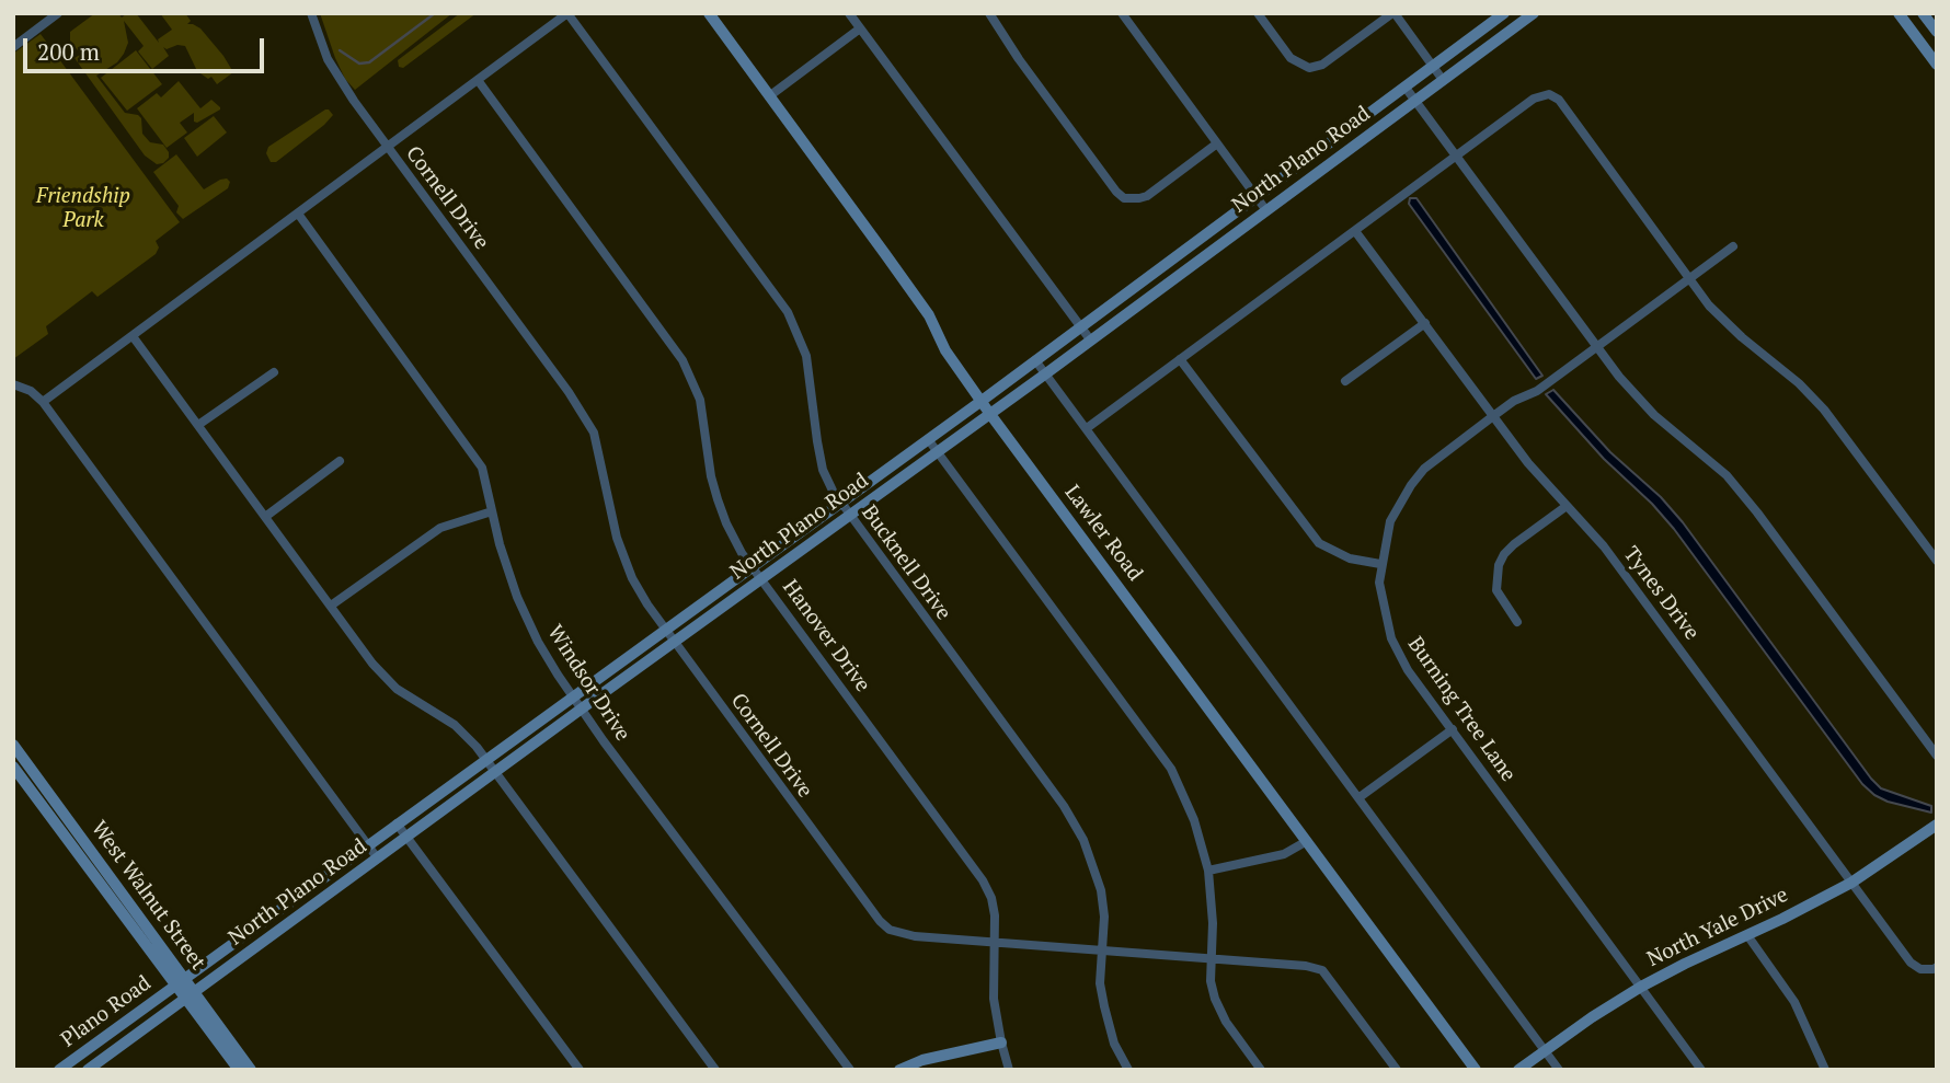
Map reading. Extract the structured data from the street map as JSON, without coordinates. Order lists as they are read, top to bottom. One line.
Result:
{"streets":{"main road":["North Plano Road","Lawler Road","West Walnut Street","North Yale Drive","Plano Road"],"street":["Cornell Drive","Bucknell Drive","Tynes Drive","Hanover Drive","Windsor Drive","Burning Tree Lane"]},"crossings":[["North Plano Road","Cornell Drive"],["North Plano Road","Lawler Road"],["North Plano Road","Bucknell Drive"],["North Plano Road","Hanover Drive"],["North Plano Road","Windsor Drive"],["North Plano Road","West Walnut Street"],["North Plano Road","Plano Road"],["Cornell Drive","Bucknell Drive"],["Cornell Drive","Hanover Drive"],["Tynes Drive","Burning Tree Lane"],["Tynes Drive","North Yale Drive"],["Burning Tree Lane","North Yale Drive"],["West Walnut Street","Plano Road"]],"parks":["Friendship Park"],"scale_bar":"200 m"}
